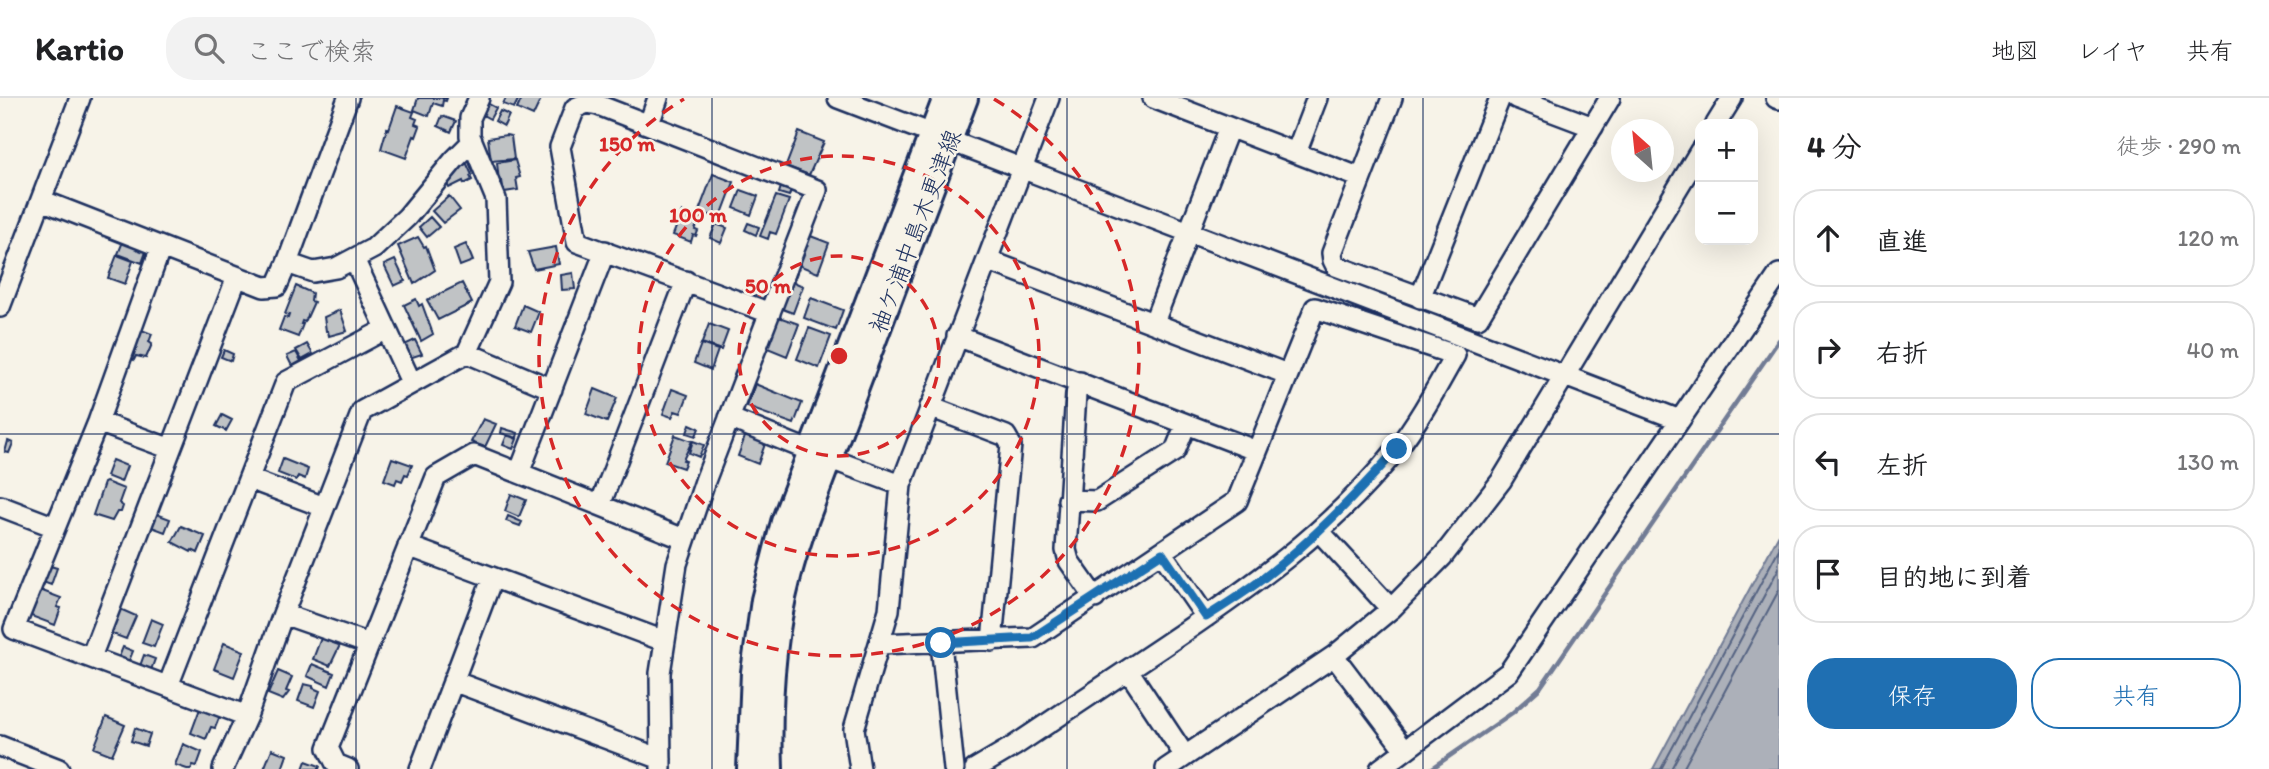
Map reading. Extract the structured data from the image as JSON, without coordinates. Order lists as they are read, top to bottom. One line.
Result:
{"streets":{"main road":["袖ケ浦中島木更津線"]},"north":"top left","page":{"header":"Kartio","search":"ここで検索","nav":["地図","レイヤ","共有"],"heading":["4 分","徒歩 · 290 m"],"map_buttons":["+","−"],"list":[["直進","120 m"],["右折","40 m"],["左折","130 m"],"目的地に到着"],"buttons":["保存","共有"]},"rings":["150 m","100 m","50 m"]}
